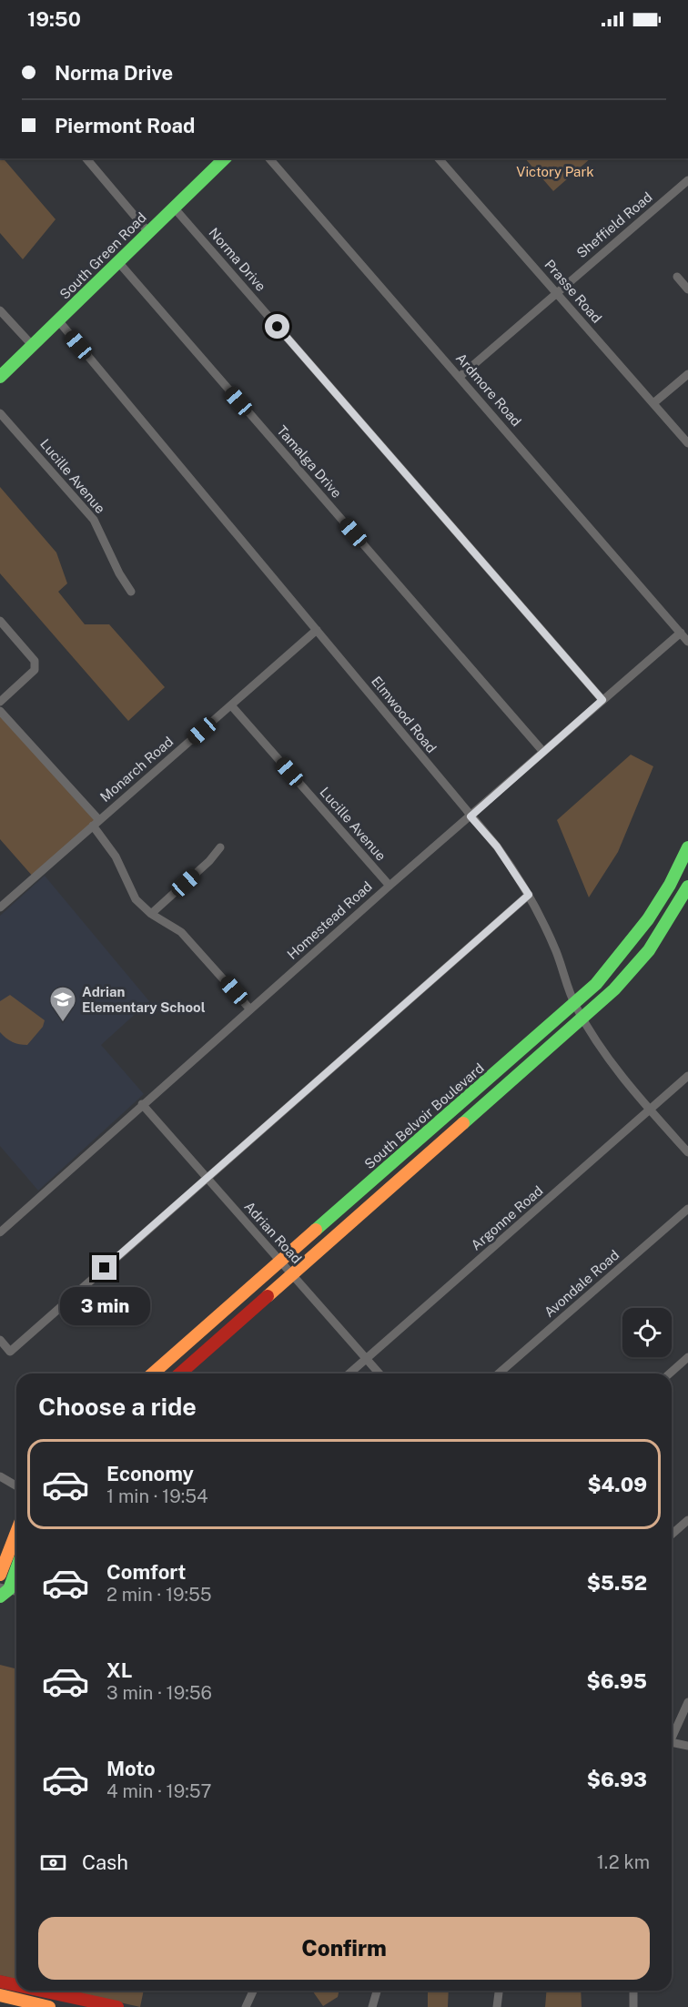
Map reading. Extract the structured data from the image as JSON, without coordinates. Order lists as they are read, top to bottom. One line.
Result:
{"streets":{"street":["Sheffield Road","South Green Road","Norma Drive","Prasse Road","Ardmore Road","Tamalga Drive","Lucille Avenue","Elmwood Road","Monarch Road","Homestead Road","South Belvoir Boulevard","Argonne Road","Adrian Road","Avondale Road"]},"crossings":[["Sheffield Road","Prasse Road"],["Sheffield Road","Ardmore Road"],["South Green Road","Norma Drive"],["South Green Road","Tamalga Drive"],["South Green Road","Elmwood Road"],["Norma Drive","Homestead Road"],["Ardmore Road","Homestead Road"],["Tamalga Drive","Homestead Road"],["Lucille Avenue","Monarch Road"],["Lucille Avenue","Homestead Road"],["Elmwood Road","Monarch Road"],["Elmwood Road","Homestead Road"],["Elmwood Road","South Belvoir Boulevard"],["Elmwood Road","Argonne Road"],["Homestead Road","Adrian Road"],["South Belvoir Boulevard","Adrian Road"],["Argonne Road","Adrian Road"]],"parks":["Victory Park"],"places":{"school or university":["Adrian Elementary School"]},"page":{"status":"19:50","banner":["Norma Drive","Piermont Road"],"bubble":"3 min","heading":"Choose a ride","list":[{"name":"Economy","note":"1 min · 19:54","value":"$4.09"},{"name":"Comfort","note":"2 min · 19:55","value":"$5.52"},{"name":"XL","note":"3 min · 19:56","value":"$6.95"},{"name":"Moto","note":"4 min · 19:57","value":"$6.93"}],"pay":["Cash","1.2 km"],"buttons":"Confirm"}}
